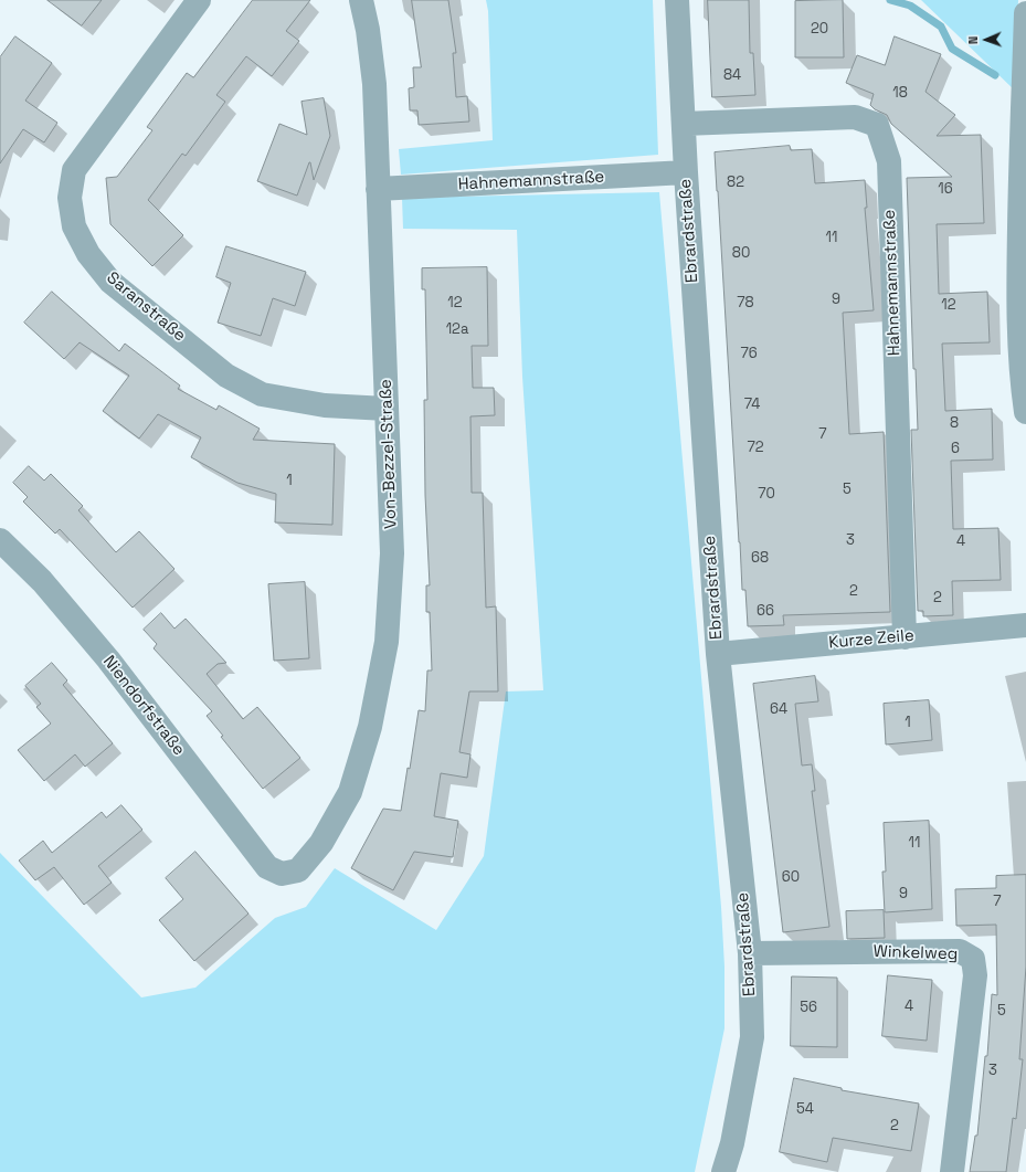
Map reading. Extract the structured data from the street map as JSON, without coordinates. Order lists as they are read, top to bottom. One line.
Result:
{"streets":{"street":["Hahnemannstraße","Ebrardstraße","Saranstraße","Von-Bezzel-Straße","Kurze Zeile","Niendorfstraße","Winkelweg"]},"crossings":[["Hahnemannstraße","Ebrardstraße"],["Hahnemannstraße","Von-Bezzel-Straße"],["Hahnemannstraße","Kurze Zeile"],["Ebrardstraße","Kurze Zeile"],["Ebrardstraße","Winkelweg"],["Saranstraße","Von-Bezzel-Straße"],["Von-Bezzel-Straße","Niendorfstraße"]],"house_numbers":["20","84","18","82","16","11","80","9","12","78","12","12a","76","74","8","7","72","6","1","5","70","3","4","68","2","2","66","64","1","11","60","9","7","4","56","5","3","54","2"],"north":"left"}
